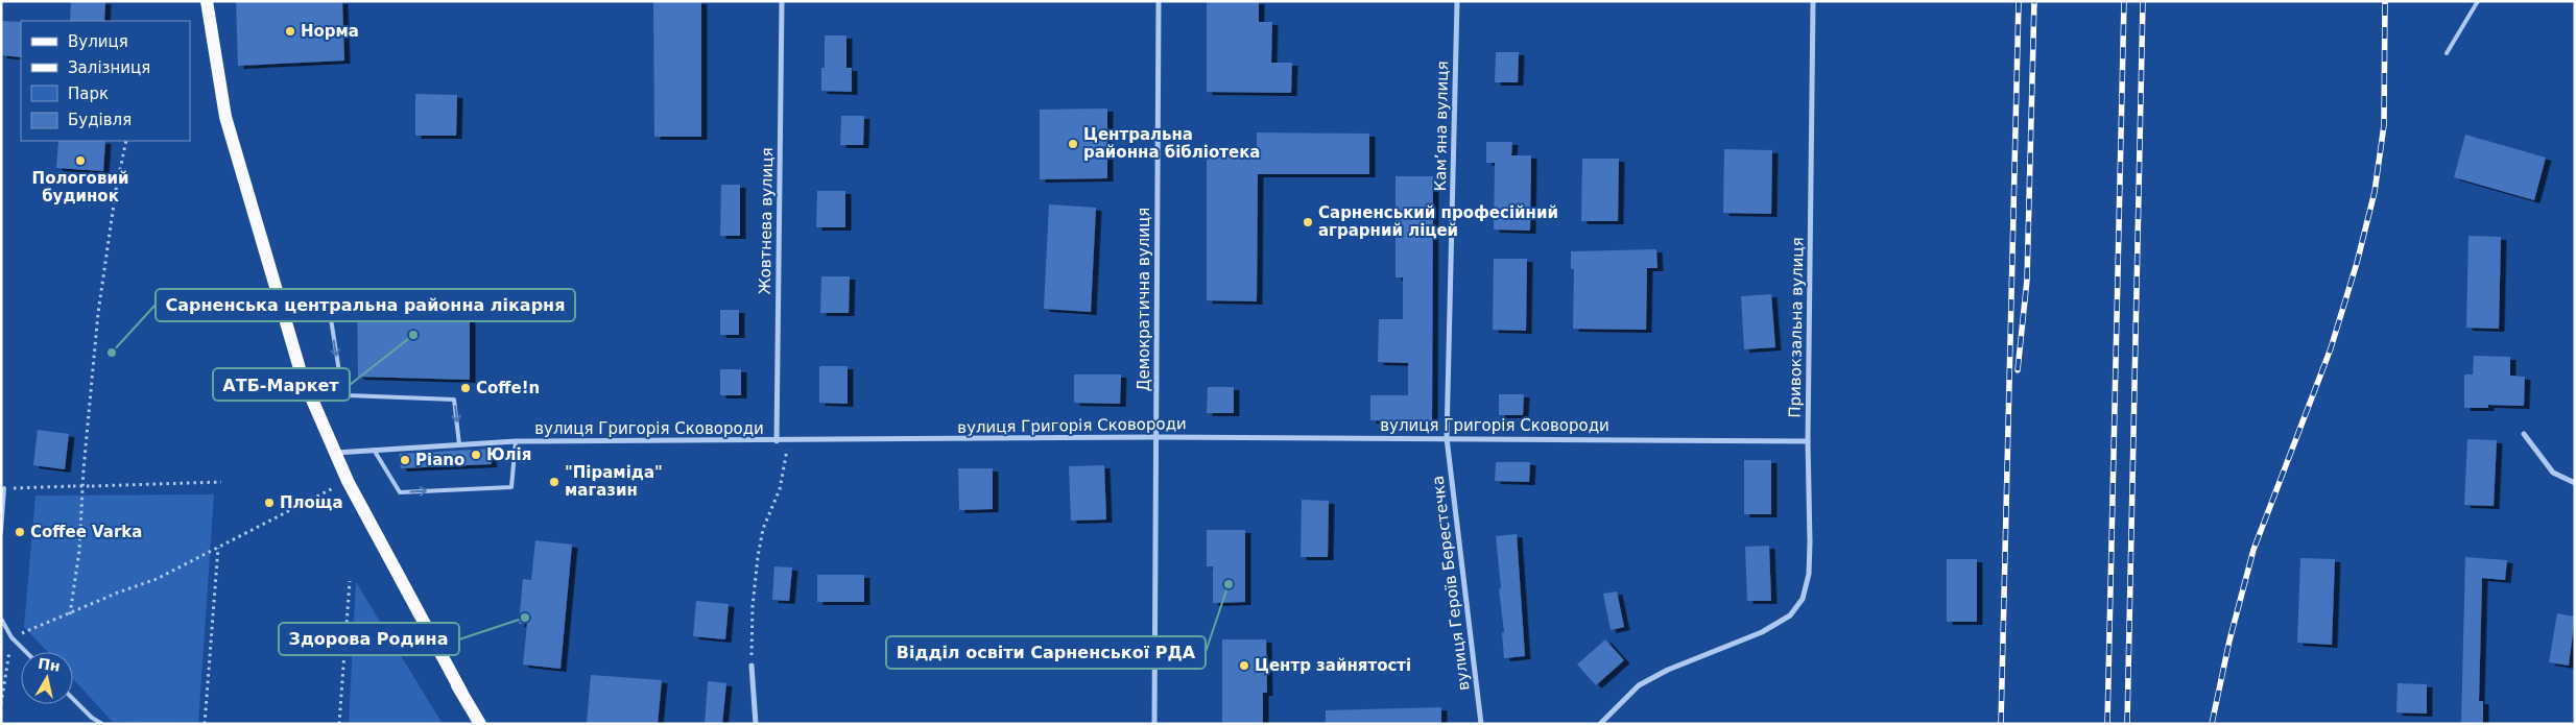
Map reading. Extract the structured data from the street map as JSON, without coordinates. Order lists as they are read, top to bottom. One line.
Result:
{"streets":{"street":["Камʼяна вулиця","Жовтнева вулиця","Демократична вулиця","Привокзальна вулиця","вулиця Григорія Сковороди","вулиця Героїв Берестечка"]},"crossings":[["Камʼяна вулиця","вулиця Григорія Сковороди"],["Камʼяна вулиця","вулиця Героїв Берестечка"],["Жовтнева вулиця","вулиця Григорія Сковороди"],["Демократична вулиця","вулиця Григорія Сковороди"],["Привокзальна вулиця","вулиця Григорія Сковороди"],["вулиця Григорія Сковороди","вулиця Героїв Берестечка"]],"places":["Норма","Центральна районна бібліотека","Пологовий будинок","Сарненський професійний аграрний ліцей","АТБ-Маркет","Сарненська центральна районна лікарня","Coffe!n","Юлія","Piano","\"Піраміда\" магазин","Площа","Coffee Varka","Відділ освіти Сарненської РДА","Здорова Родина","Центр зайнятості"],"legend":["Вулиця","Залізниця","Парк","Будівля"],"north":"top"}
